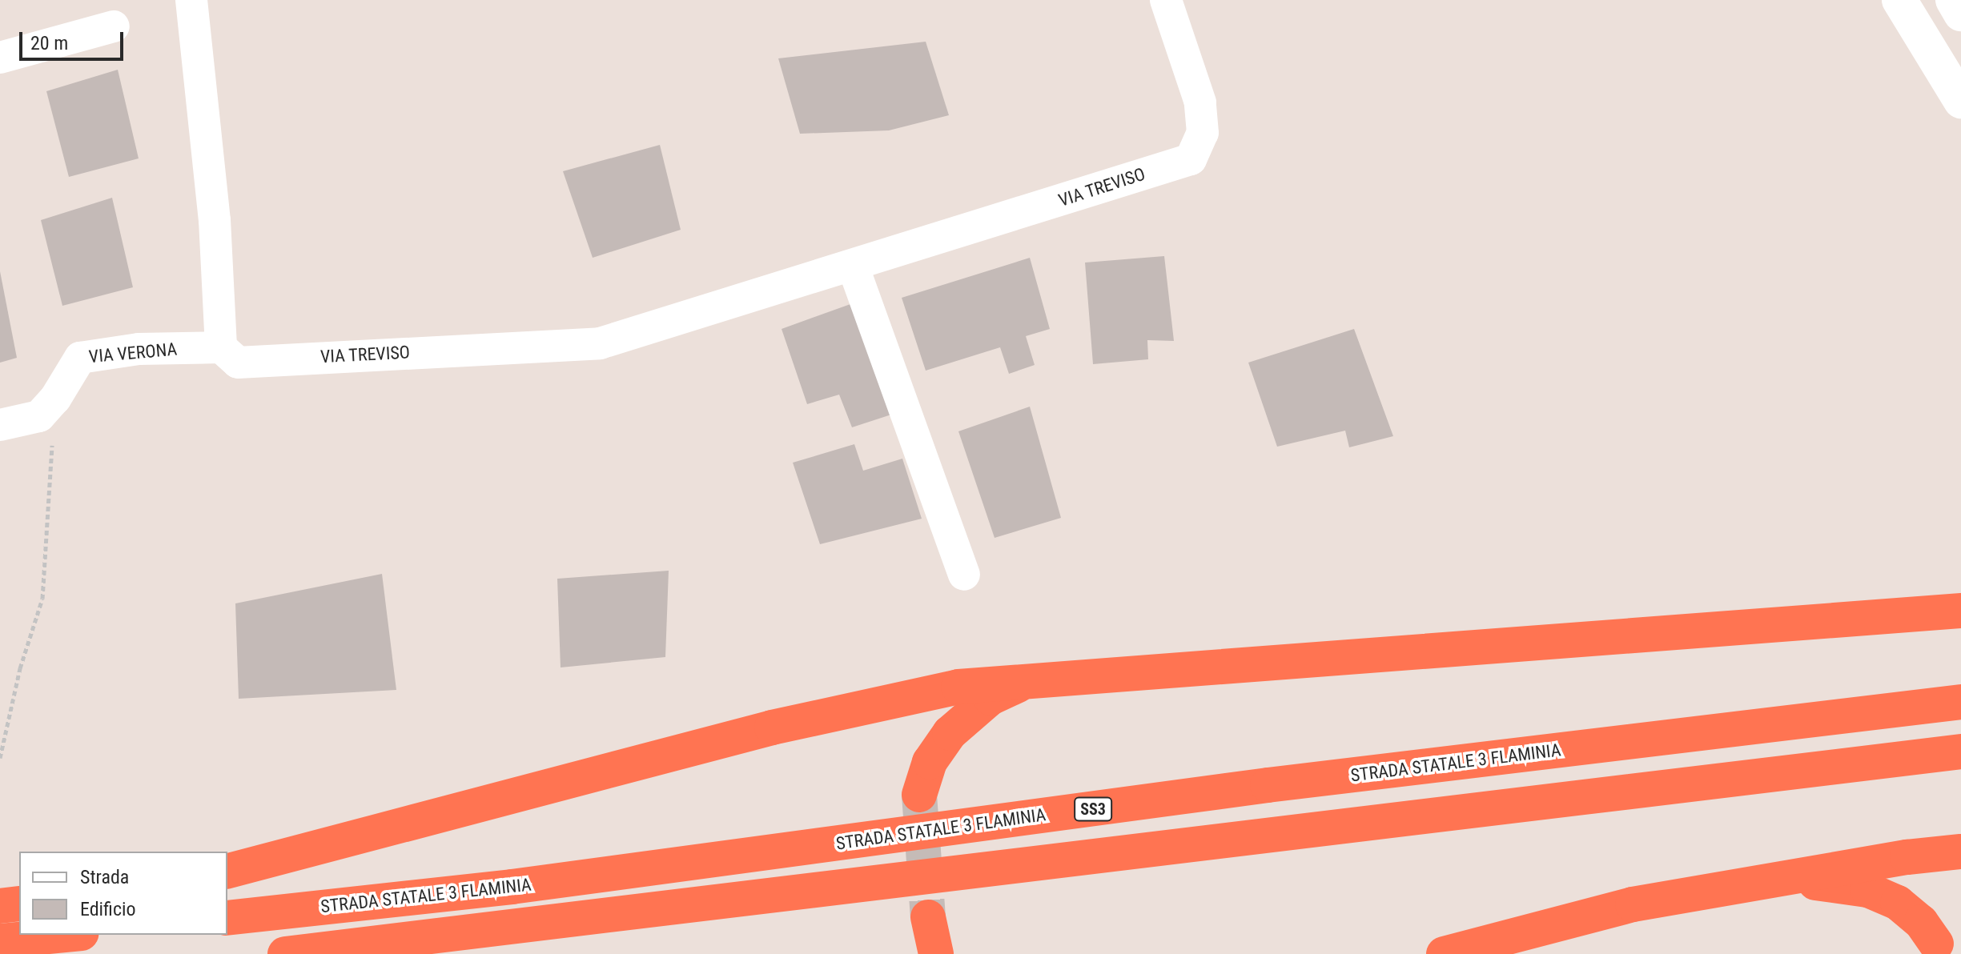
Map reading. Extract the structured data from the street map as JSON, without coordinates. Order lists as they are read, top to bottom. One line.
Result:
{"streets":{"highway":["STRADA STATALE 3 FLAMINIA","SS3"],"street":["VIA TREVISO","VIA VERONA"]},"crossings":[["VIA TREVISO","VIA VERONA"]],"legend":["Strada","Edificio"],"scale_bar":"20 m"}
